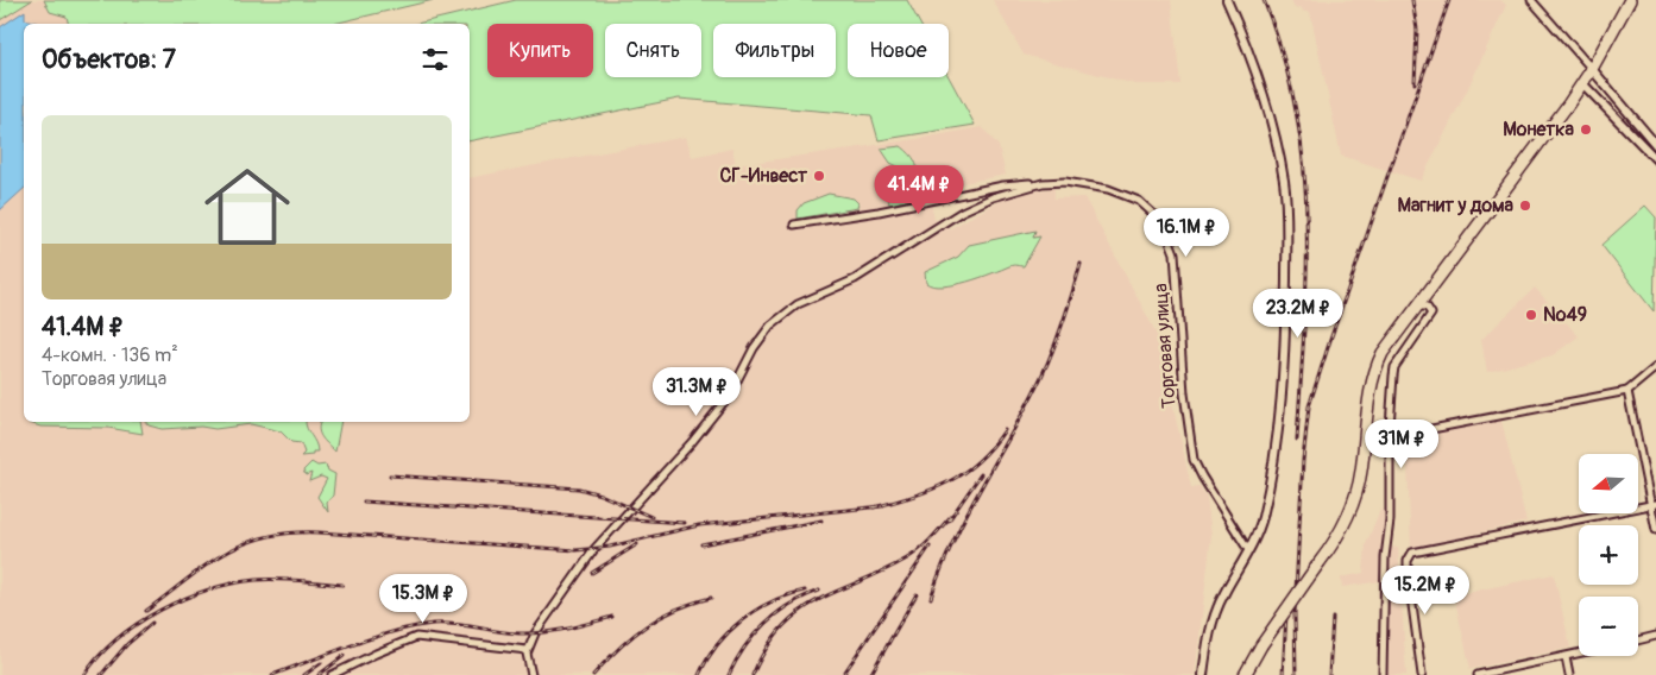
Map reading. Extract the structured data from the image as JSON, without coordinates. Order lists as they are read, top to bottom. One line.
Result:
{"streets":{"street":["Торговая улица"]},"places":["Монетка","СГ-Инвест","Магнит у дома","№49"],"north":"left","page":{"chip":["Купить","Снять","Фильтры","Новое"],"heading":"Объектов: 7","list":[{"name":"41.4M ₽","note":"4-комн. · 136 m² · Торговая улица"}],"price":["41.4M ₽","16.1M ₽","23.2M ₽","31.3M ₽","31M ₽","15.2M ₽","15.3M ₽"],"map_buttons":["+","−"]}}
